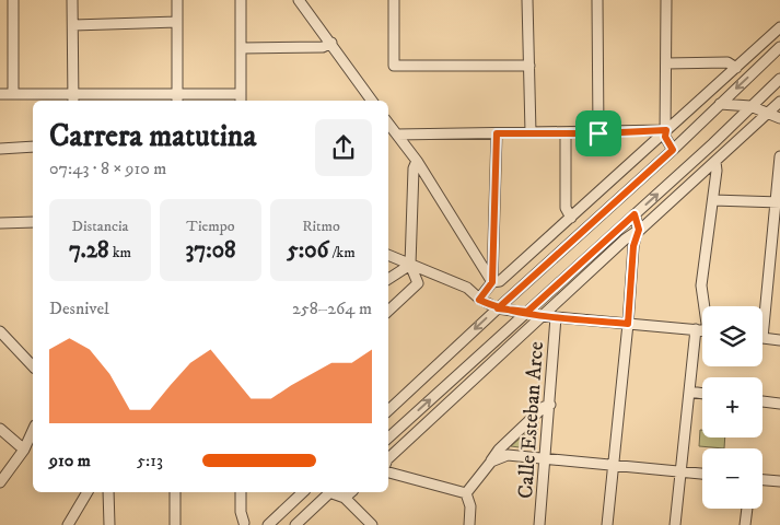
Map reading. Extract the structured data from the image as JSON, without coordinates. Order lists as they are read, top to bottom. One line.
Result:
{"streets":{"street":["Calle Esteban Arce"]},"page":{"heading":["Carrera matutina","07:43 · 8 × 910 m"],"stats":[["Distancia","7.28 km"],["Tiempo","37:08"],["Ritmo","5:06 /km"]],"chart":["Desnivel","258–264 m"],"map_buttons":["+","−"],"list":[{"name":"910 m","note":"5:13"}]}}
